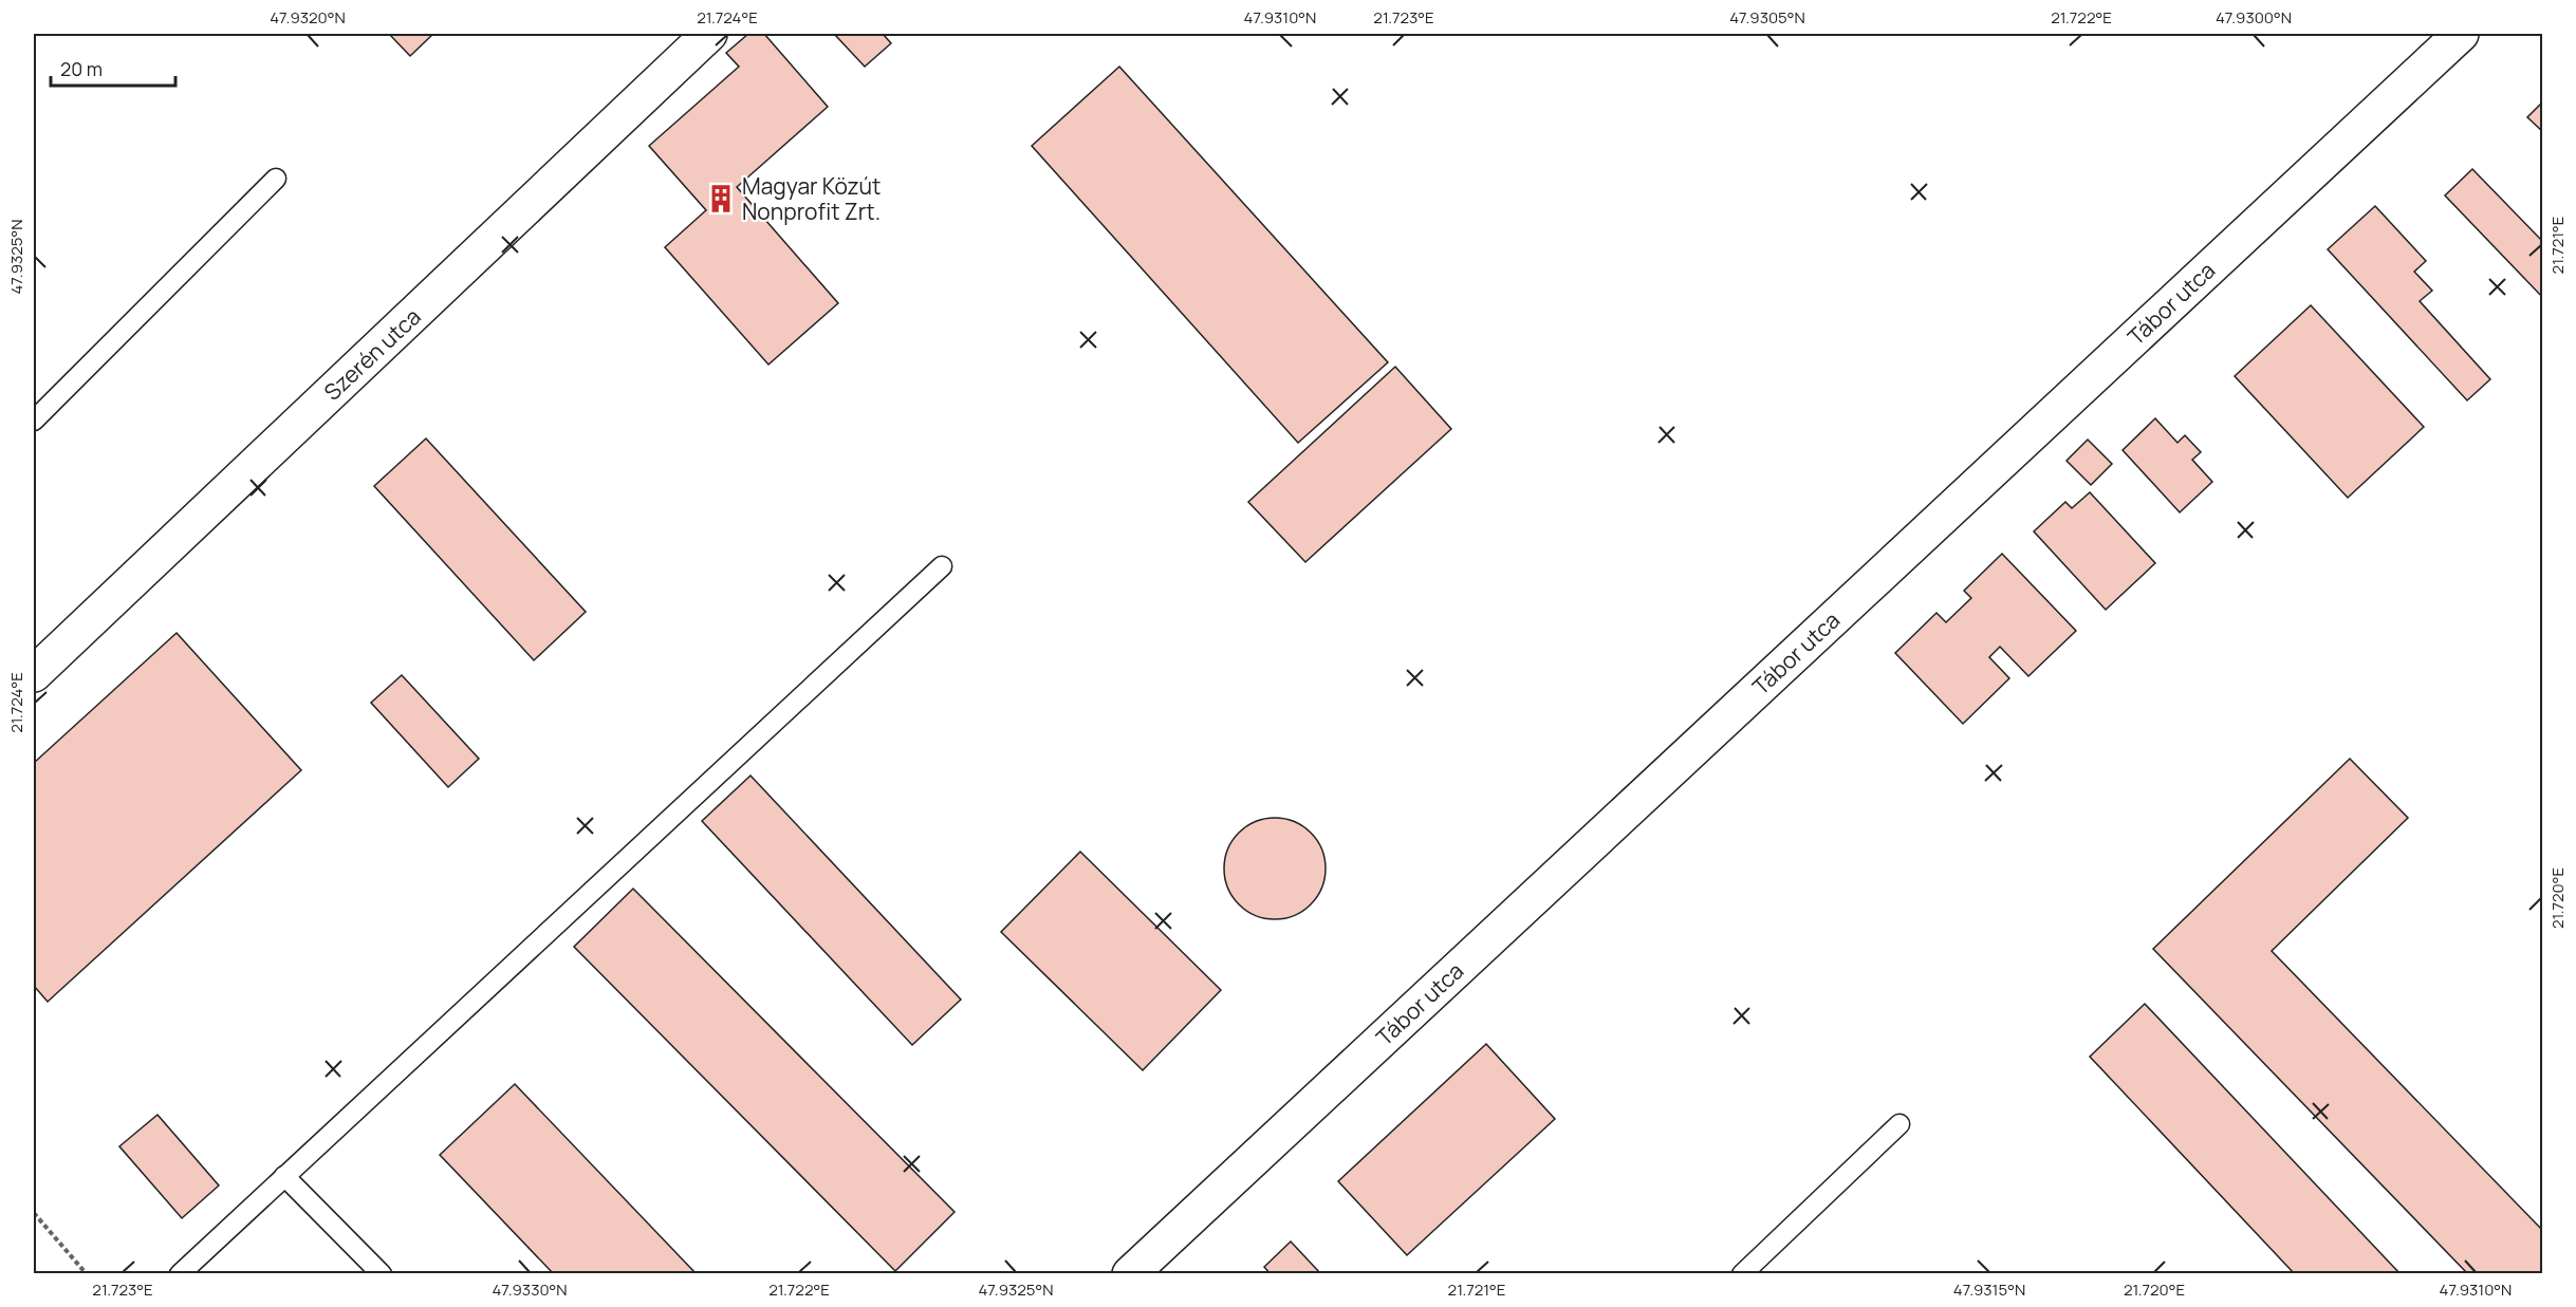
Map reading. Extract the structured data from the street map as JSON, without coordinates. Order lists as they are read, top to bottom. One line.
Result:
{"streets":{"street":["Tábor utca","Szerén utca"]},"places":{"building":["Magyar Közút Nonprofit Zrt."]},"scale_bar":"20 m","coordinates":["47.9320°N","21.724°E","47.9310°N","21.723°E","47.9305°N","21.722°E","47.9300°N","21.721°E","47.9325°N","21.720°E","47.9330°N","47.9315°N"]}
